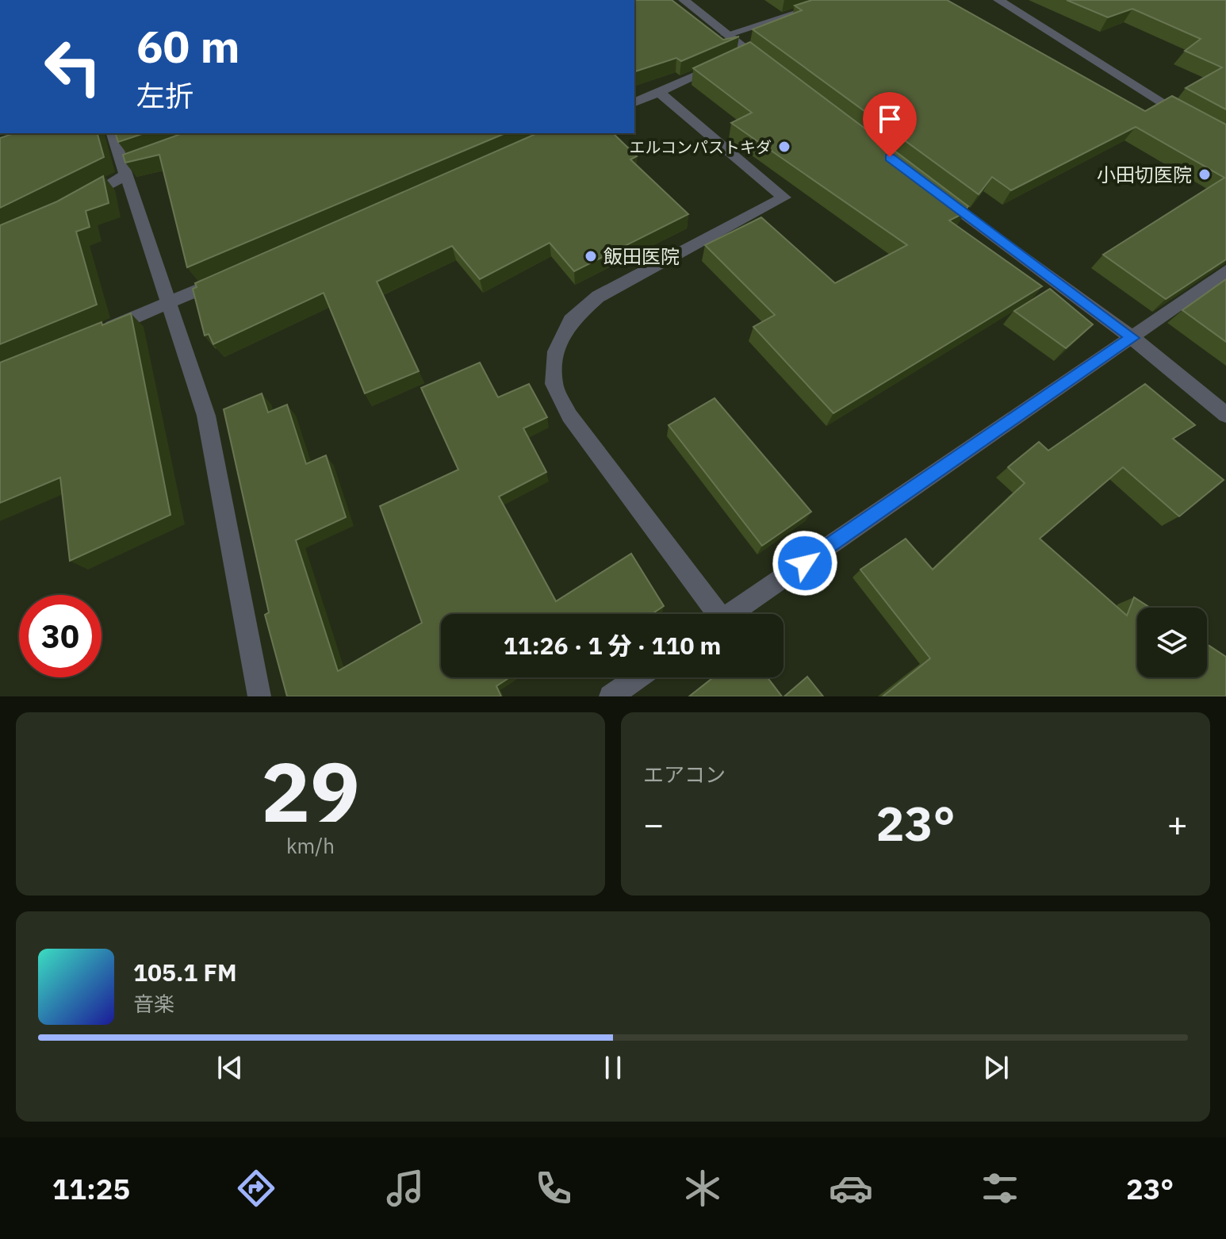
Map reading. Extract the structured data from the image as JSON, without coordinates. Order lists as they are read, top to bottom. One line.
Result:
{"places":["エルコンパストキダ","小田切医院","飯田医院"],"page":{"turn":["60 m","左折"],"limit":"30","trip":"11:26 · 1 分 · 110 m","tile":[["29","km/h"],"エアコン"],"heat":["−","23°","+"],"song":["105.1 FM","音楽"],"tabs":["11:25","23°"]}}
